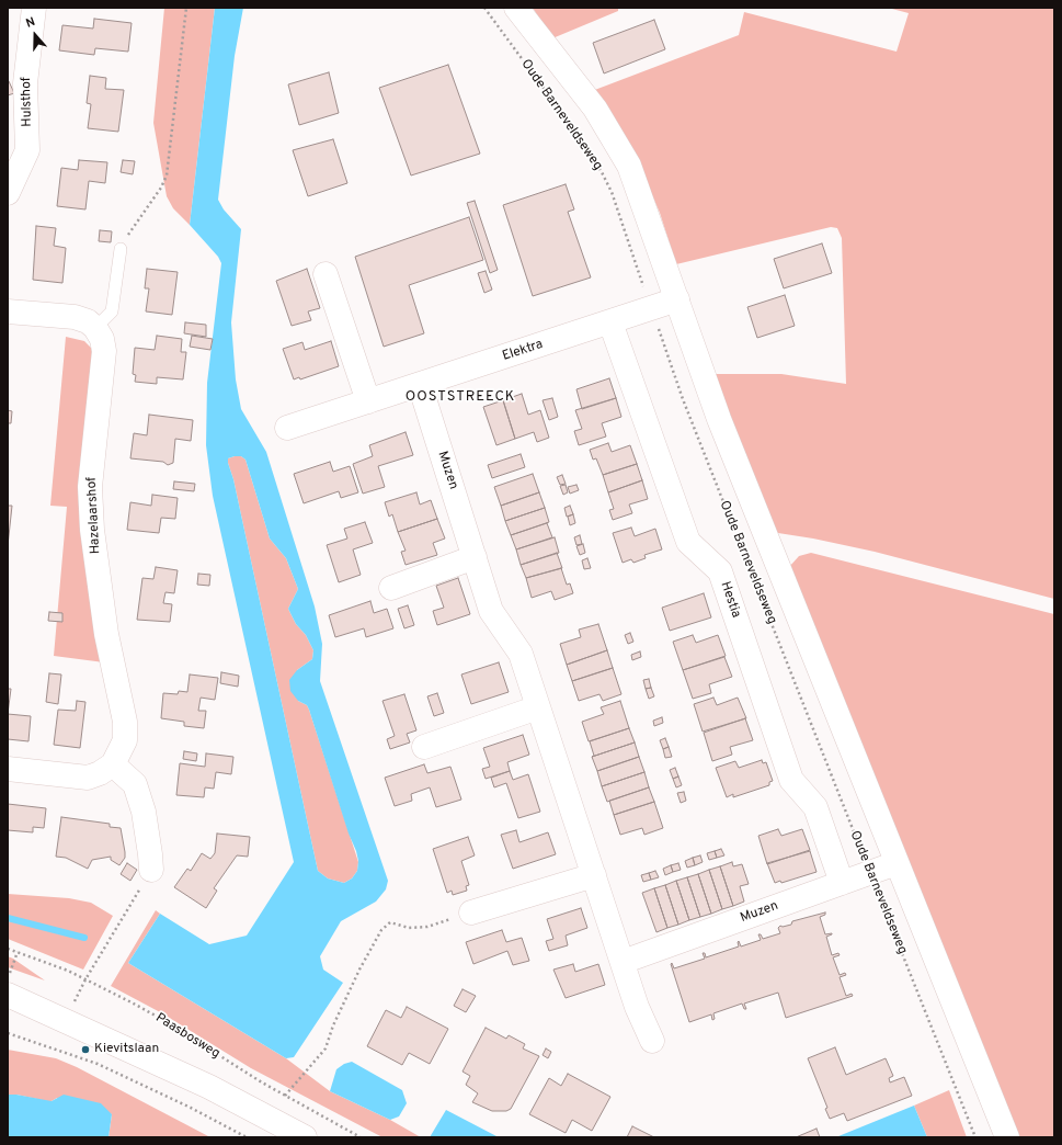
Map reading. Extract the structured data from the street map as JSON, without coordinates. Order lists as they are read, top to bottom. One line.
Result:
{"streets":{"street":["Hulsthof","Oude Barneveldseweg","Elektra","Muzen","Hazelaarshof","Hestia"],"path":["Paasbosweg"]},"crossings":[["Oude Barneveldseweg","Elektra"],["Oude Barneveldseweg","Muzen"],["Elektra","Muzen"],["Elektra","Hestia"],["Muzen","Hestia"]],"districts":["OOSTSTREECK"],"places":["Kievitslaan"],"north":"top"}
